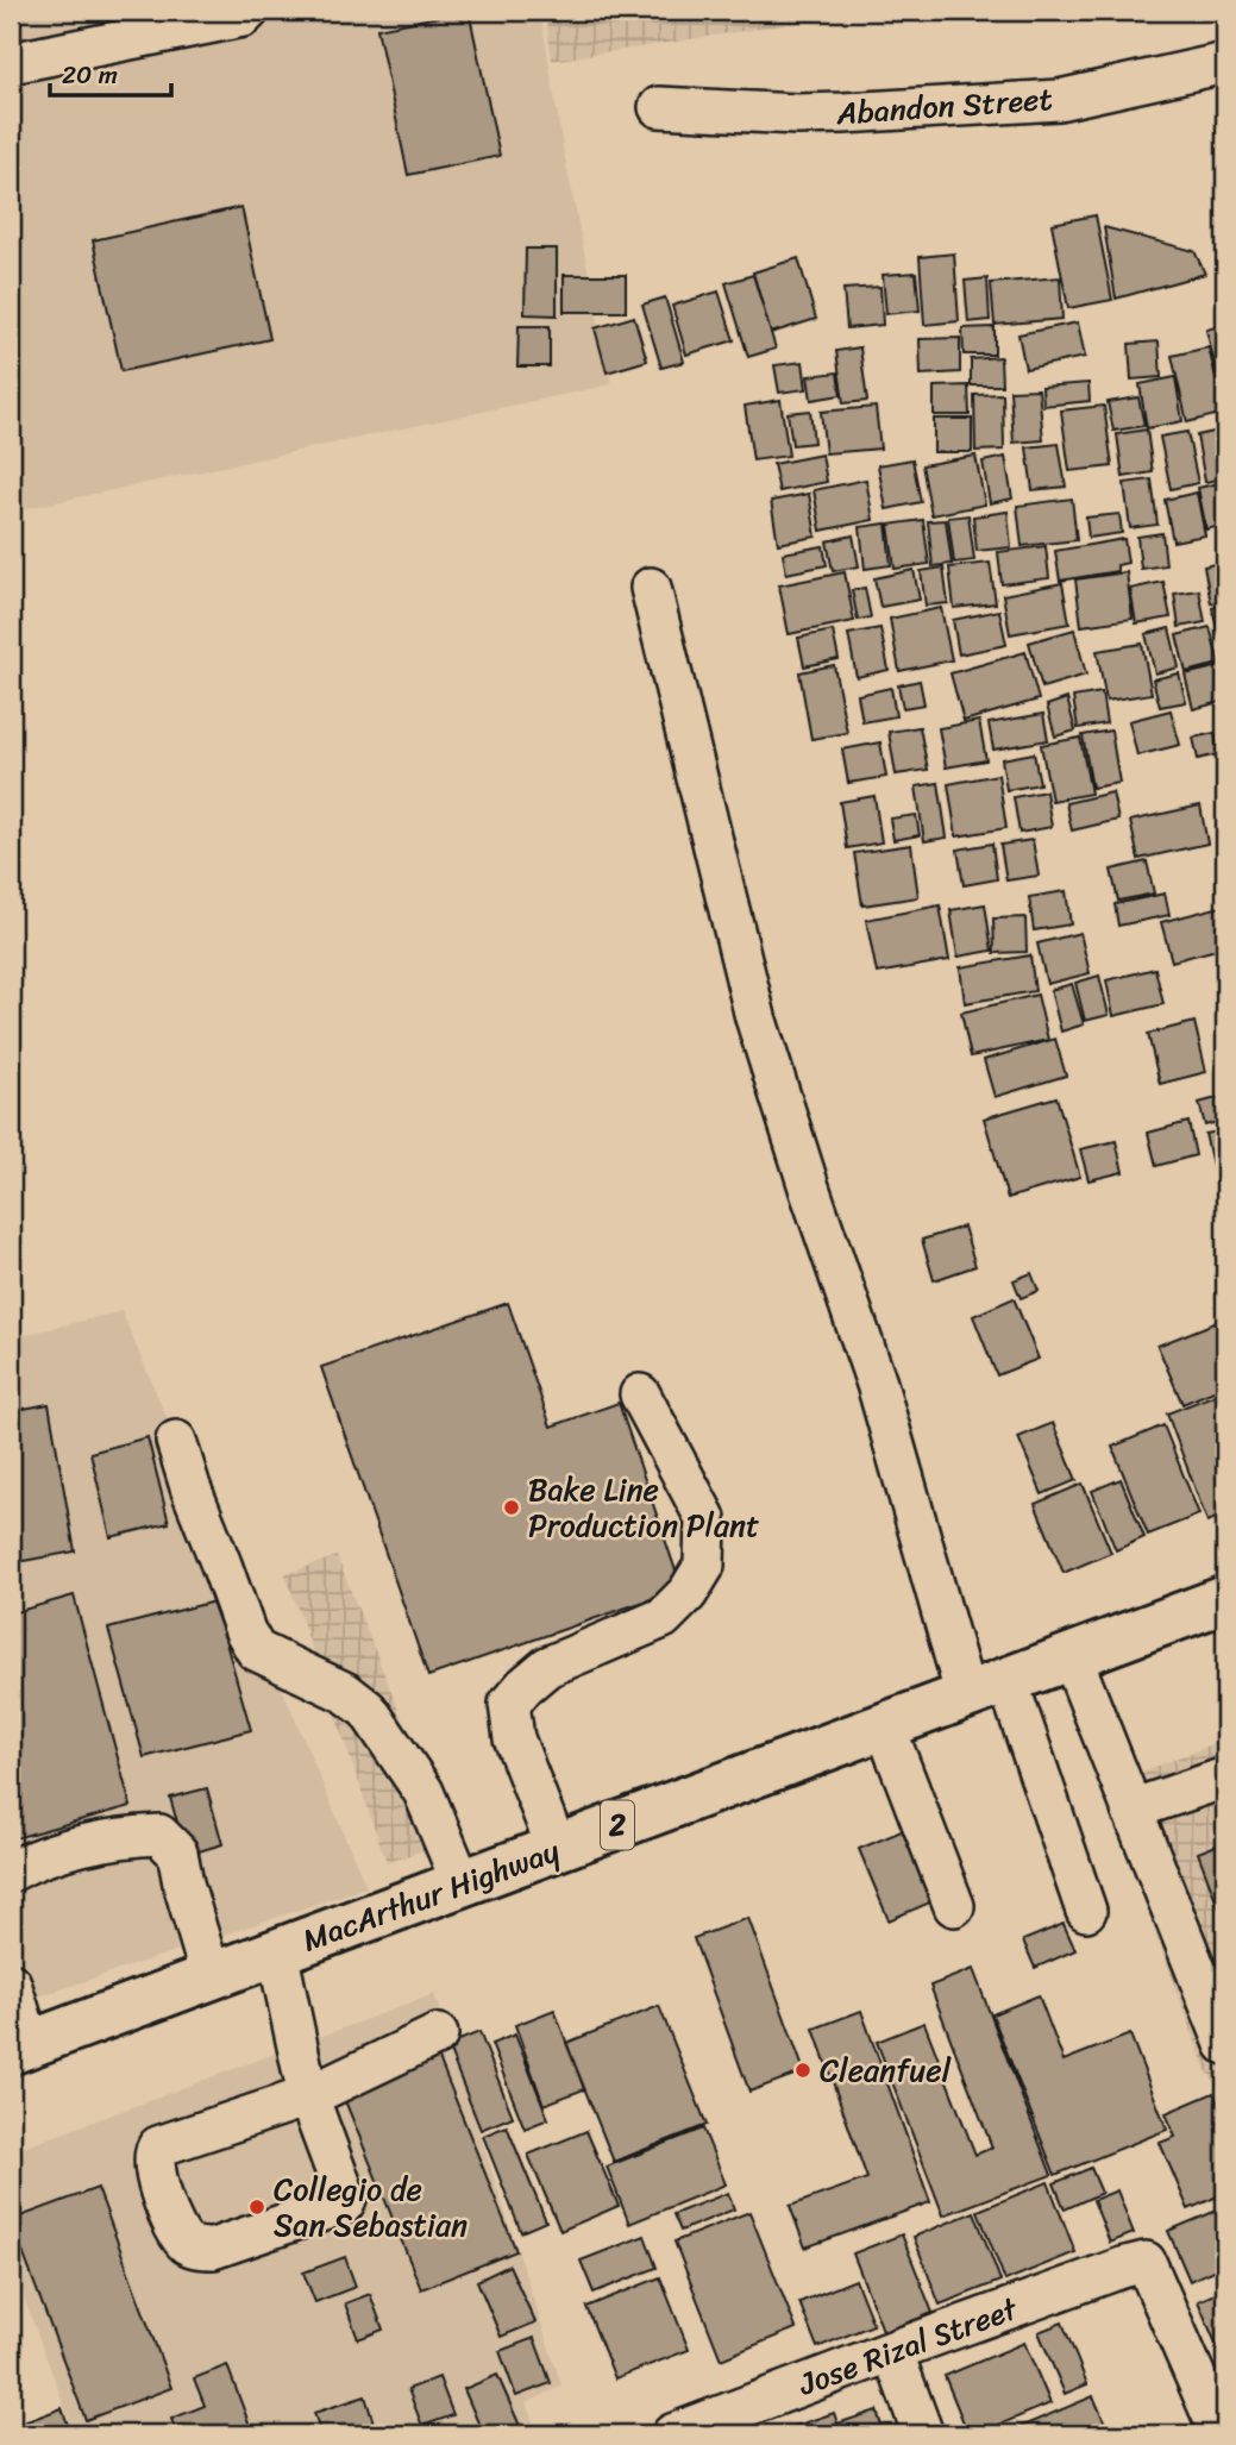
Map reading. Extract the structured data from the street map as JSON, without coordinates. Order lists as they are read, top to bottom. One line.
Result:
{"streets":{"highway":["2","MacArthur Highway"],"street":["Abandon Street","Jose Rizal Street"]},"places":["Bake Line Production Plant","Cleanfuel","Collegio de San Sebastian"],"scale_bar":"20 m"}
